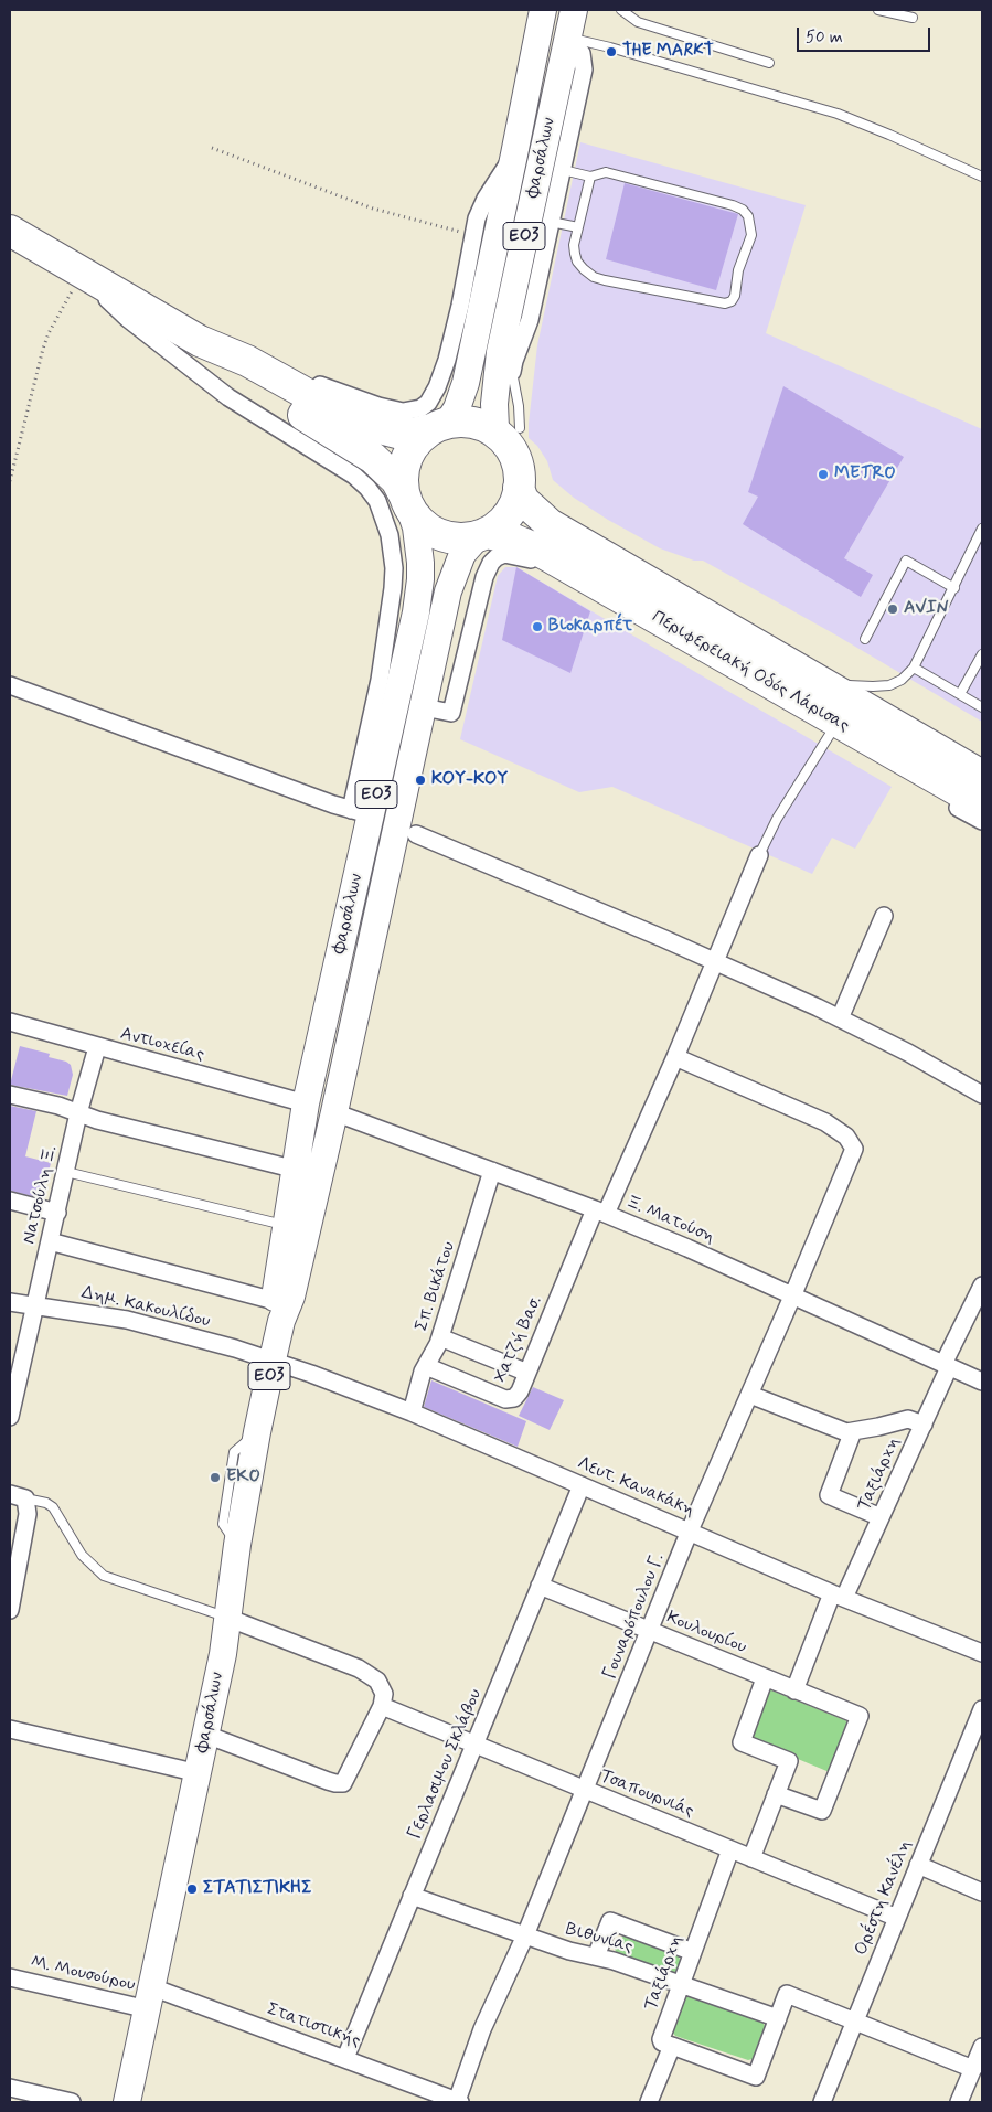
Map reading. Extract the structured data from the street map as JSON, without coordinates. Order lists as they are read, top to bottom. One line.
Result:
{"streets":{"highway":["ΕΟ3","Περιφερειακή Οδός Λάρισας"],"main road":["Φαρσάλων"],"street":["Αντιοχείας","Νατσούλη Ξ.","Ξ. Ματούση","Σπ. Βικάτου","Δημ. Κακουλίδου","Χατζή Βασ.","Ταξιάρχη","Λευτ. Κανακάκη","Γουναρόπουλου Γ.","Κουλουρίου","Γερλασιμου Σκλάβου","Τσαπουρνιάς","Ορέστη Κανέλη","Βιθυνίας","Μ. Μουσούρου","Στατιστικής"]},"crossings":[["Φαρσάλων","ΕΟ3"],["Φαρσάλων","Περιφερειακή Οδός Λάρισας"],["Φαρσάλων","Αντιοχείας"],["Φαρσάλων","Ξ. Ματούση"],["Φαρσάλων","Δημ. Κακουλίδου"],["Φαρσάλων","Λευτ. Κανακάκη"],["Φαρσάλων","Μ. Μουσούρου"],["Φαρσάλων","Στατιστικής"],["ΕΟ3","Περιφερειακή Οδός Λάρισας"],["Αντιοχείας","Νατσούλη Ξ."],["Νατσούλη Ξ.","Δημ. Κακουλίδου"],["Ξ. Ματούση","Σπ. Βικάτου"],["Ξ. Ματούση","Χατζή Βασ."],["Ξ. Ματούση","Ταξιάρχη"],["Ξ. Ματούση","Γουναρόπουλου Γ."],["Σπ. Βικάτου","Χατζή Βασ."],["Σπ. Βικάτου","Λευτ. Κανακάκη"],["Δημ. Κακουλίδου","Λευτ. Κανακάκη"],["Χατζή Βασ.","Γουναρόπουλου Γ."],["Ταξιάρχη","Λευτ. Κανακάκη"],["Ταξιάρχη","Κουλουρίου"],["Ταξιάρχη","Τσαπουρνιάς"],["Ταξιάρχη","Βιθυνίας"],["Λευτ. Κανακάκη","Γουναρόπουλου Γ."],["Λευτ. Κανακάκη","Γερλασιμου Σκλάβου"],["Γουναρόπουλου Γ.","Κουλουρίου"],["Γουναρόπουλου Γ.","Τσαπουρνιάς"],["Γουναρόπουλου Γ.","Βιθυνίας"],["Γουναρόπουλου Γ.","Στατιστικής"],["Κουλουρίου","Γερλασιμου Σκλάβου"],["Γερλασιμου Σκλάβου","Τσαπουρνιάς"],["Γερλασιμου Σκλάβου","Βιθυνίας"],["Γερλασιμου Σκλάβου","Στατιστικής"],["Τσαπουρνιάς","Ορέστη Κανέλη"],["Μ. Μουσούρου","Στατιστικής"]],"places":["THE MARKT","METRO","AVIN","Βιοκαρπέτ","ΚΟΥ-ΚΟΥ","EKO","ΣΤΑΤΙΣΤΙΚΗΣ"],"scale_bar":"50 m"}
